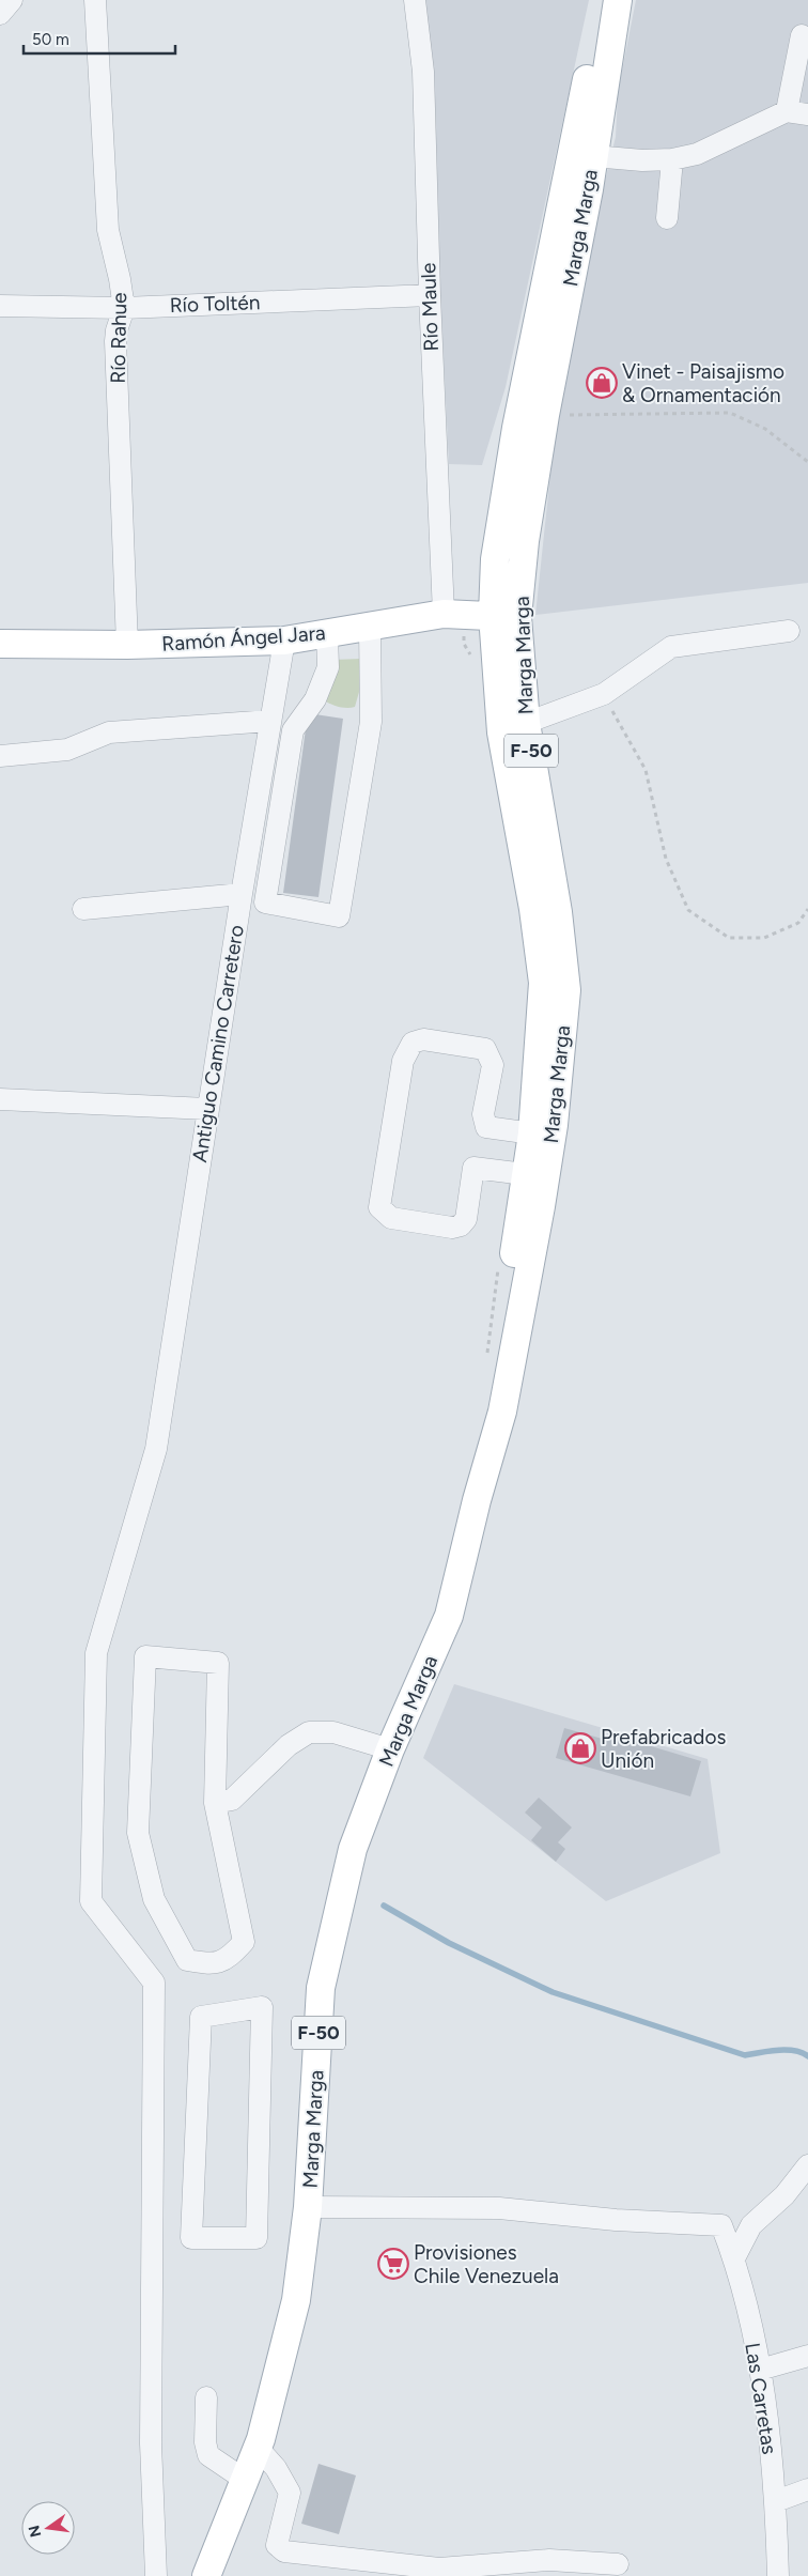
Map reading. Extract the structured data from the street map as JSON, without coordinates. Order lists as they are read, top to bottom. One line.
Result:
{"streets":{"main road":["Marga Marga","Ramón Ángel Jara","F-50"],"street":["Río Toltén","Río Maule","Río Rahue","Antiguo Camino Carretero","Las Carretas"]},"crossings":[["Marga Marga","Ramón Ángel Jara"],["Marga Marga","Las Carretas"],["Río Toltén","Río Maule"],["Río Toltén","Río Rahue"],["Río Maule","Ramón Ángel Jara"],["Río Rahue","Ramón Ángel Jara"],["Ramón Ángel Jara","Antiguo Camino Carretero"]],"places":{"shop":["Vinet - Paisajismo & Ornamentación","Prefabricados Unión"],"supermarket":["Provisiones Chile Venezuela"]},"scale_bar":"50 m","north":"left"}
